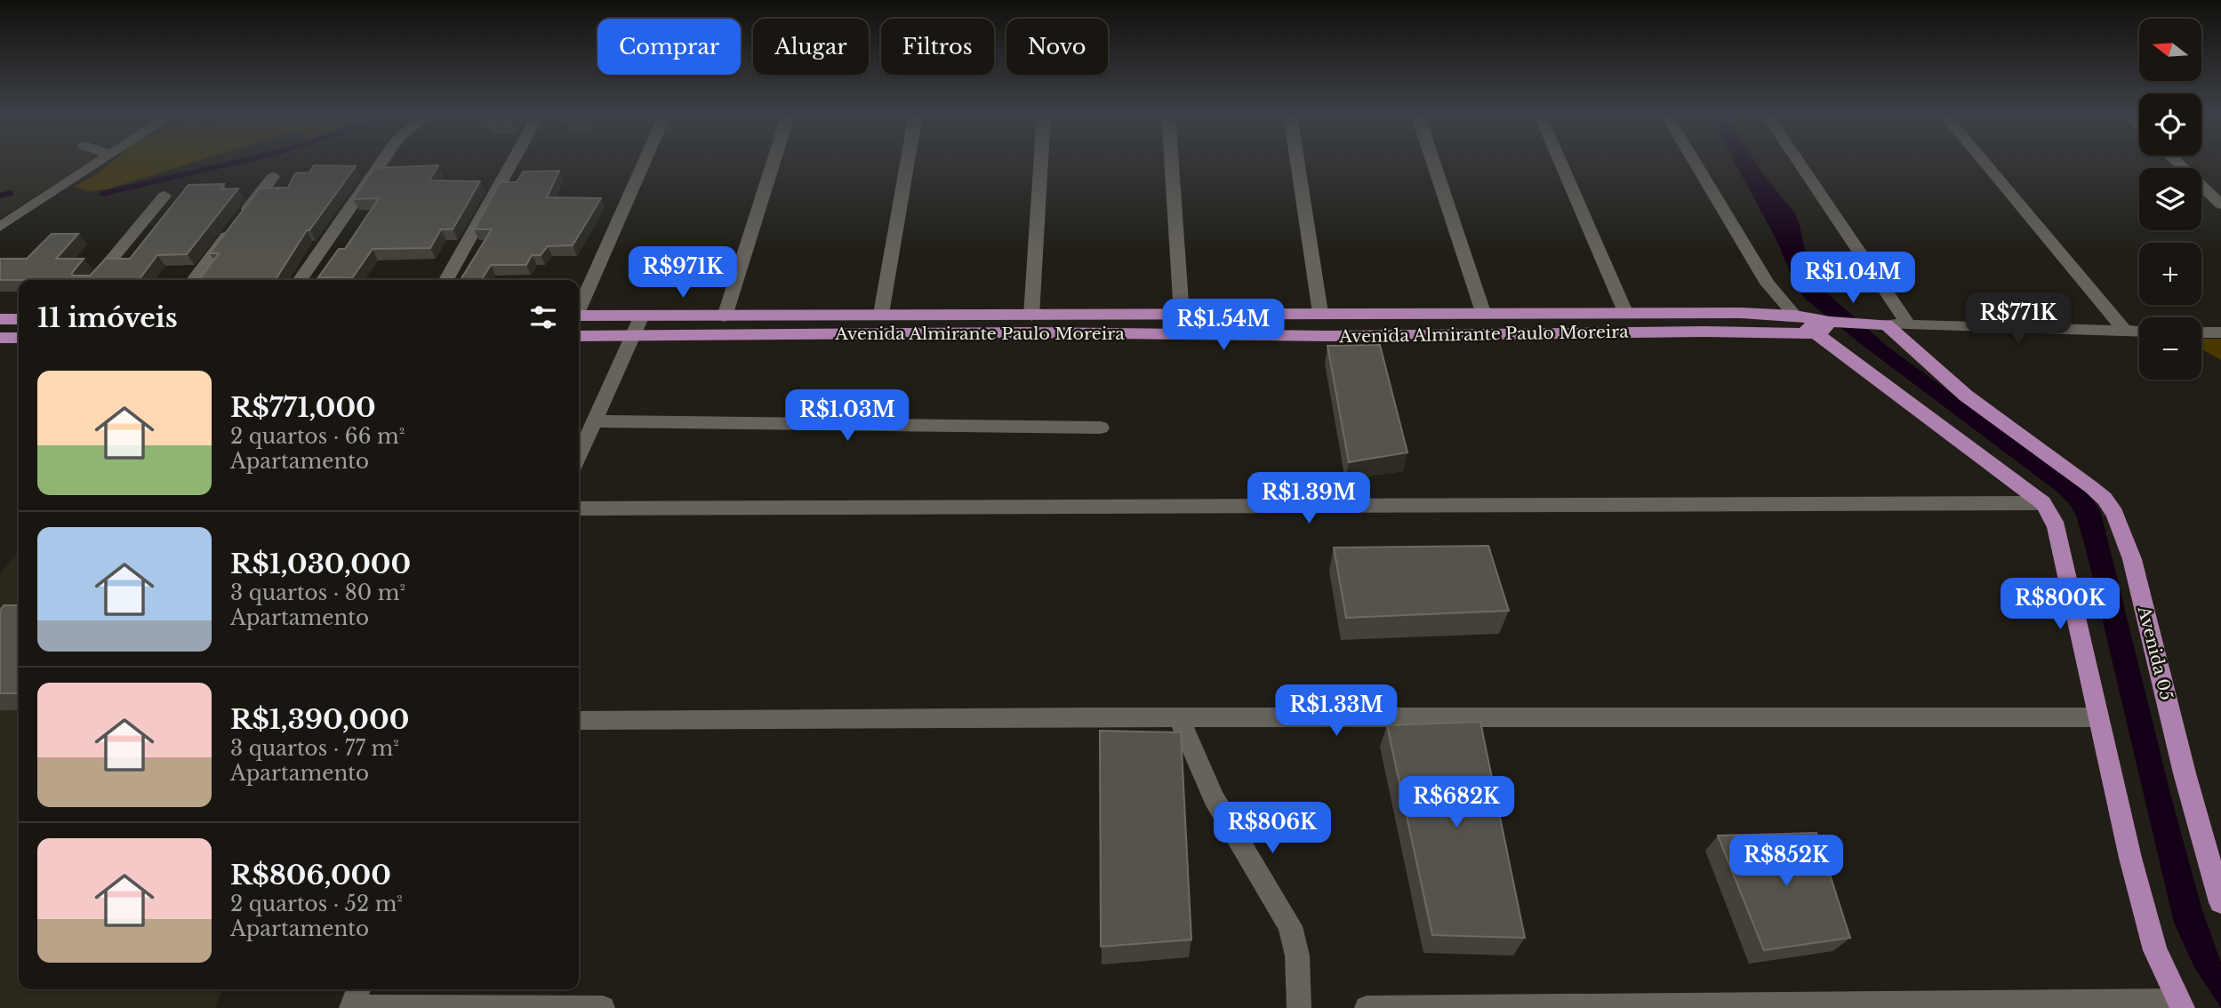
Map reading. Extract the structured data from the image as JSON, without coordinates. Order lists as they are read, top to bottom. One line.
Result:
{"streets":{"main road":["Avenida Almirante Paulo Moreira","Avenida 05"]},"crossings":[["Avenida Almirante Paulo Moreira","Avenida 05"]],"north":"left","page":{"map_buttons":["+","−"],"chip":["Comprar","Alugar","Filtros","Novo"],"price":["R$971K","R$1.04M","R$771K","R$1.54M","R$1.03M","R$1.39M","R$800K","R$1.33M","R$682K","R$806K","R$852K"],"heading":"11 imóveis","list":[{"name":"R$771,000","note":"2 quartos · 66 m² · Apartamento"},{"name":"R$1,030,000","note":"3 quartos · 80 m² · Apartamento"},{"name":"R$1,390,000","note":"3 quartos · 77 m² · Apartamento"},{"name":"R$806,000","note":"2 quartos · 52 m² · Apartamento"}]}}
